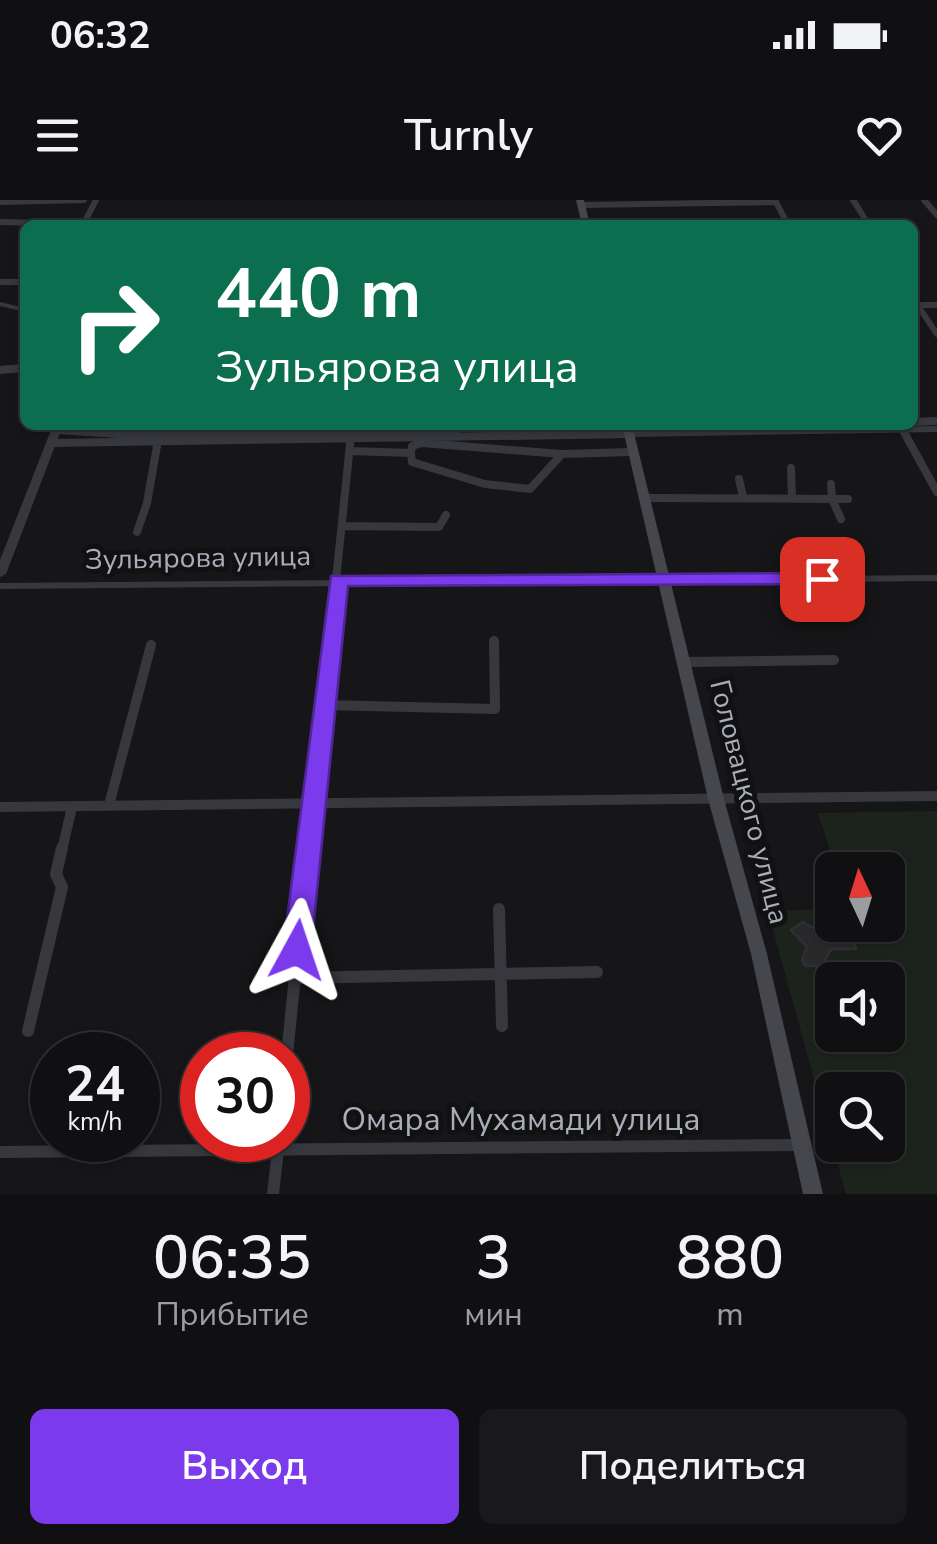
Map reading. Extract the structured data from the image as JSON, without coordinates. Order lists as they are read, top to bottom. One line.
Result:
{"streets":{"main road":["Головацкого улица"],"street":["Зульярова улица","Омара Мухамади улица"]},"crossings":[["Зульярова улица","Головацкого улица"],["Головацкого улица","Омара Мухамади улица"]],"north":"top","page":{"status":"06:32","header":"Turnly","turn":["440 m","Зульярова улица"],"speed":"24 km/h","limit":"30","eta":["06:35","Прибытие","3","мин","880","m"],"buttons":["Выход","Поделиться"]}}
